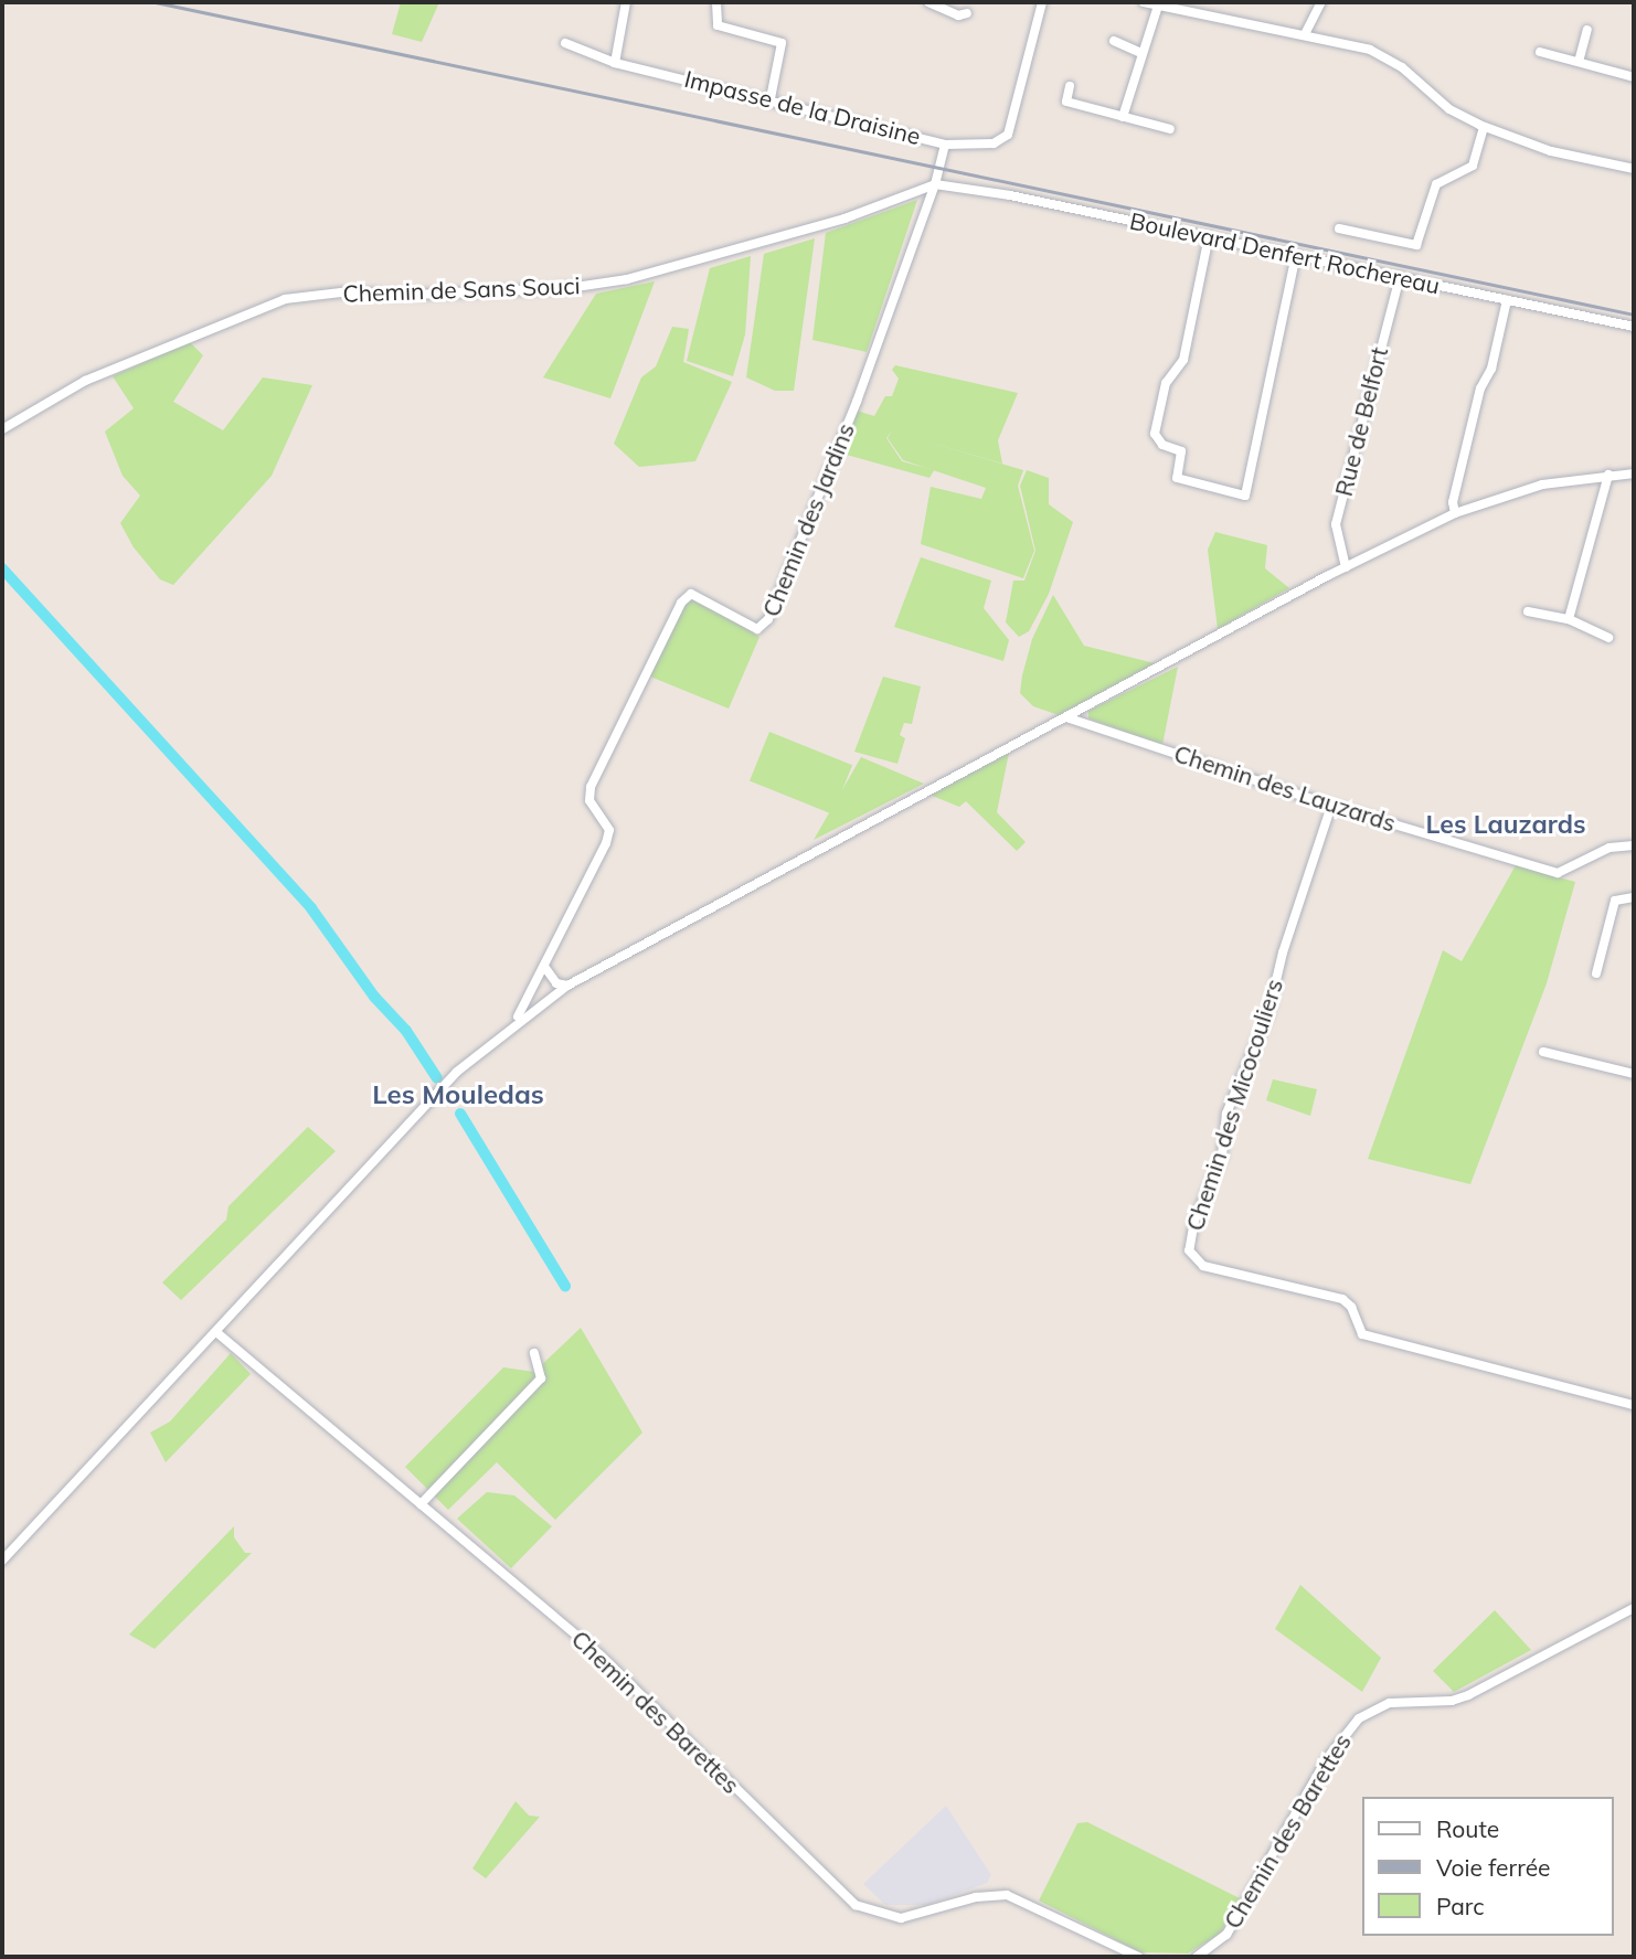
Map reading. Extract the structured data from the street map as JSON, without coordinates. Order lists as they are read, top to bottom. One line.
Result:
{"streets":{"street":["Impasse de la Draisine","Boulevard Denfert Rochereau","Chemin de Sans Souci","Rue de Belfort","Chemin des Jardins","Chemin des Lauzards","Chemin des Micocouliers","Chemin des Barettes"]},"crossings":[["Boulevard Denfert Rochereau","Chemin de Sans Souci"],["Boulevard Denfert Rochereau","Rue de Belfort"],["Boulevard Denfert Rochereau","Chemin des Jardins"],["Chemin de Sans Souci","Chemin des Jardins"],["Chemin des Lauzards","Chemin des Micocouliers"]],"districts":["Les Lauzards","Les Mouledas"],"legend":["Route","Voie ferrée","Parc"]}
